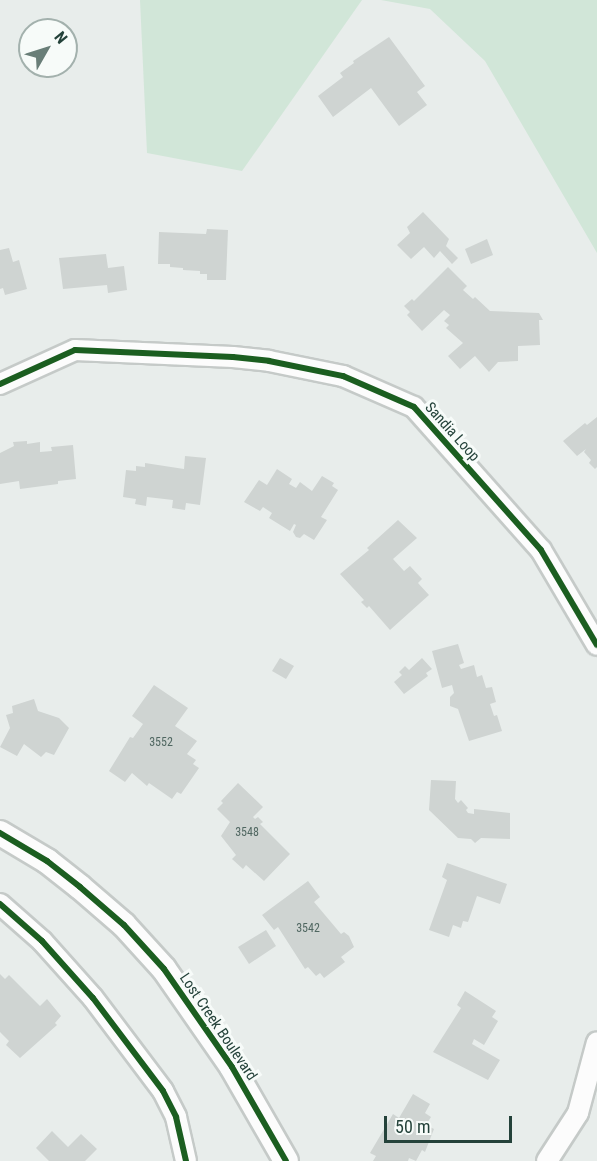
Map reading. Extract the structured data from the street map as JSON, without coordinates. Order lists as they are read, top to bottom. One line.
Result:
{"streets":{"street":["Sandia Loop","Lost Creek Boulevard"]},"house_numbers":["3552","3548","3542"],"scale_bar":"50 m","north":"top right"}
